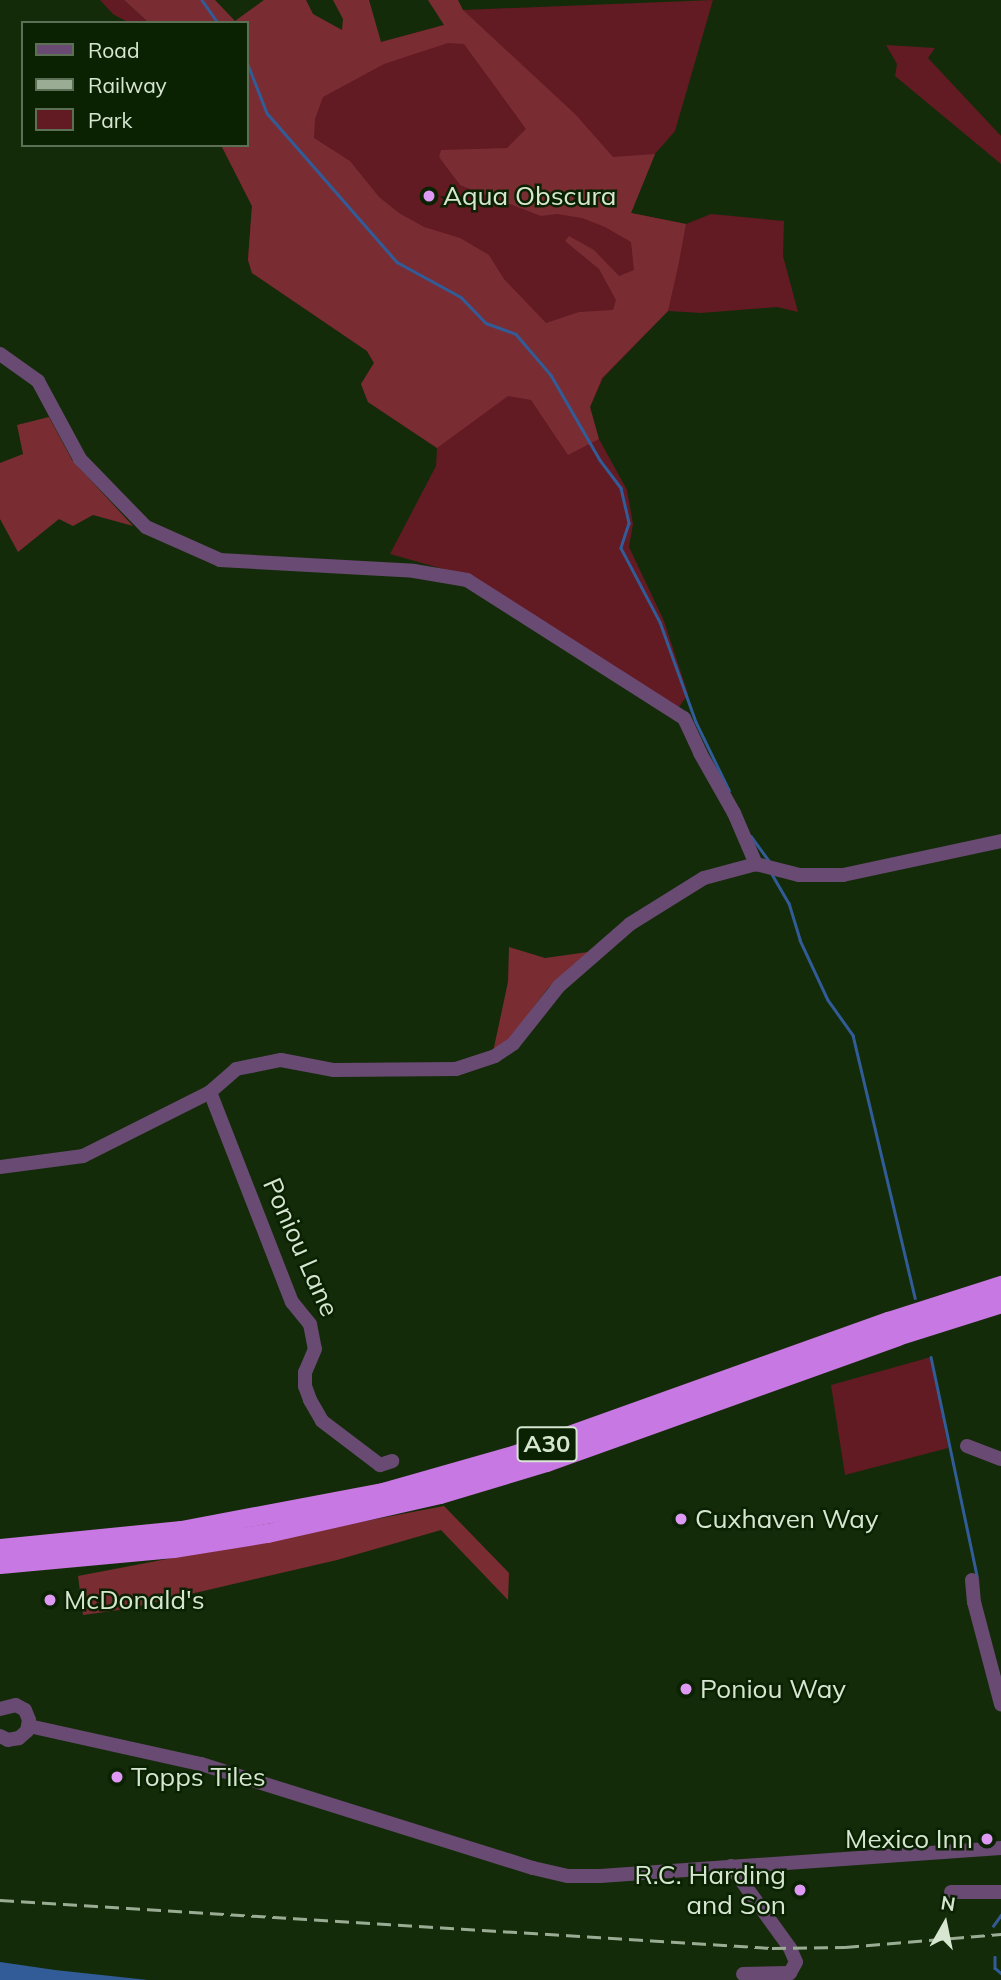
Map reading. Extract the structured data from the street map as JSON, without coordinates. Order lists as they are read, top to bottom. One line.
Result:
{"streets":{"highway":["A30"],"street":["Poniou Lane"]},"places":["Aqua Obscura","Cuxhaven Way","McDonald's","Poniou Way","Topps Tiles","Mexico Inn","R.C. Harding and Son"],"legend":["Road","Railway","Park"],"north":"top"}
